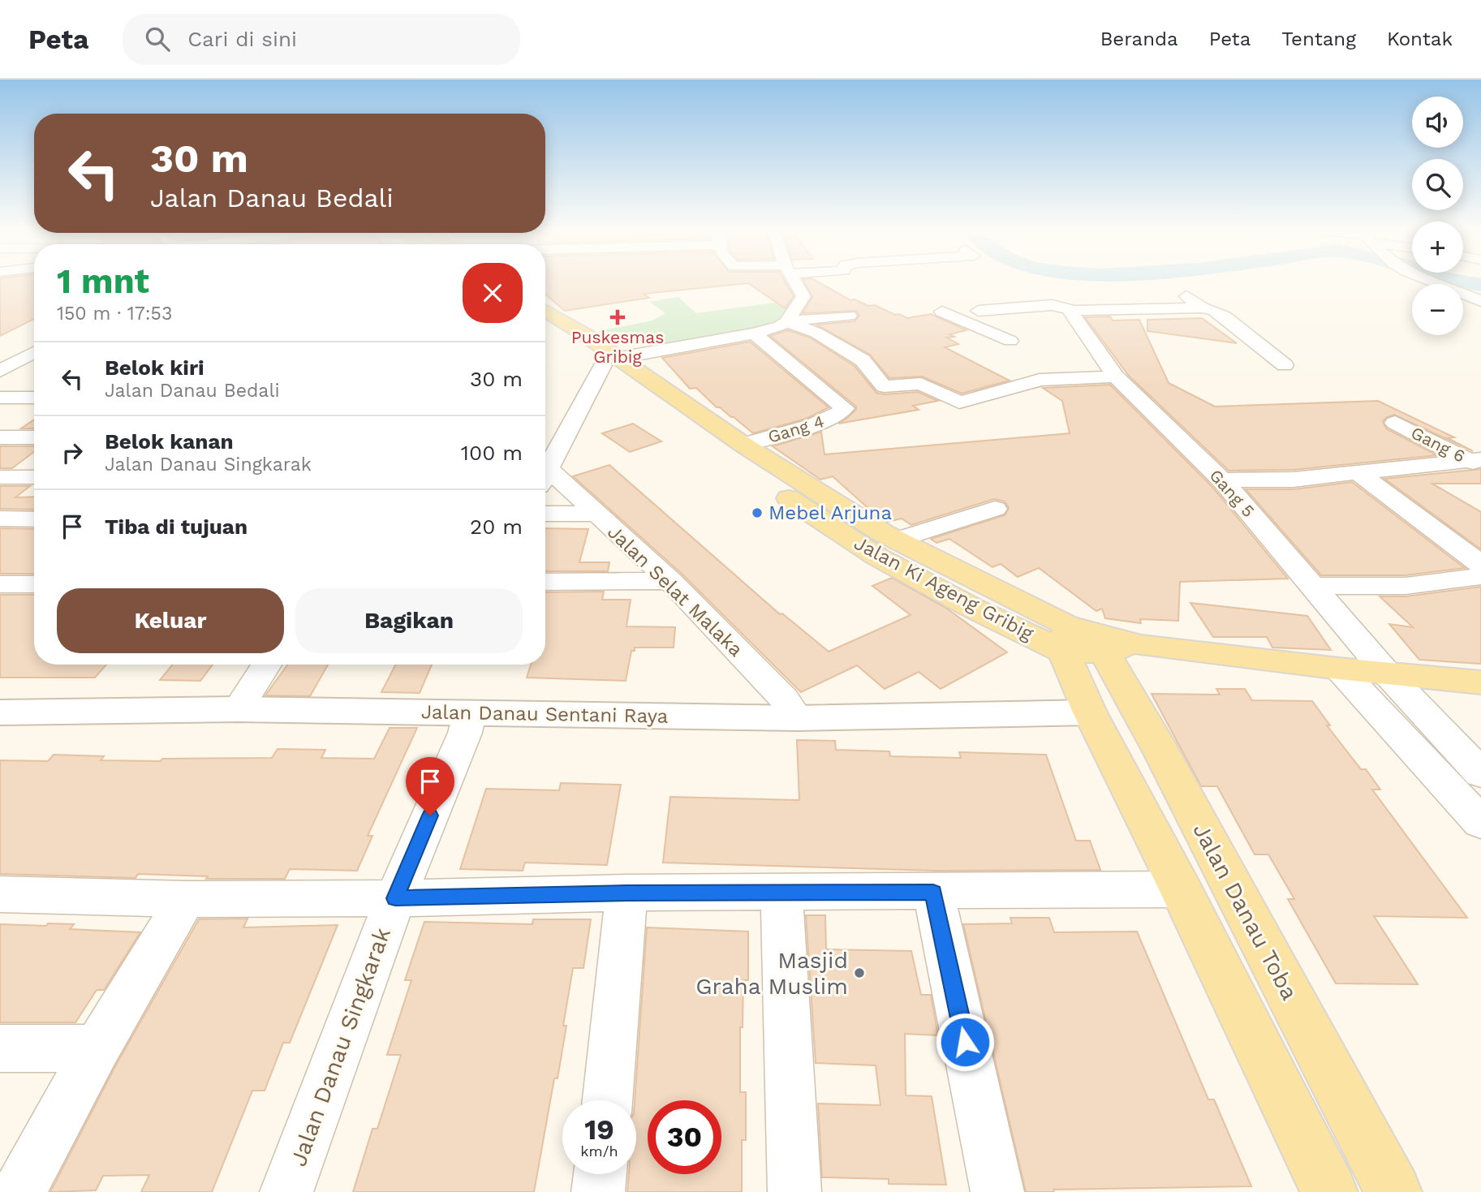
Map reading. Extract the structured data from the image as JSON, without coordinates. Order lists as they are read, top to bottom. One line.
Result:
{"streets":{"main road":["Jalan Ki Ageng Gribig","Jalan Danau Toba"],"street":["Gang 4","Gang 6","Gang 5","Jalan Selat Malaka","Jalan Danau Sentani Raya","Jalan Danau Singkarak"]},"crossings":[["Gang 4","Jalan Ki Ageng Gribig"],["Jalan Ki Ageng Gribig","Jalan Danau Toba"],["Jalan Selat Malaka","Jalan Danau Sentani Raya"],["Jalan Danau Sentani Raya","Jalan Danau Singkarak"]],"places":{"health":["Puskesmas Gribig"],"other":["Mebel Arjuna","Masjid Graha Muslim"]},"page":{"header":"Peta","search":"Cari di sini","nav":["Beranda","Peta","Tentang","Kontak"],"map_buttons":["+","−"],"turn":["30 m","Jalan Danau Bedali"],"heading":["1 mnt","150 m · 17:53"],"list":[{"name":"Belok kiri","note":"Jalan Danau Bedali","value":"30 m"},{"name":"Belok kanan","note":"Jalan Danau Singkarak","value":"100 m"},{"name":"Tiba di tujuan","value":"20 m"}],"buttons":["Keluar","Bagikan"],"speed":"19 km/h","limit":"30"}}
